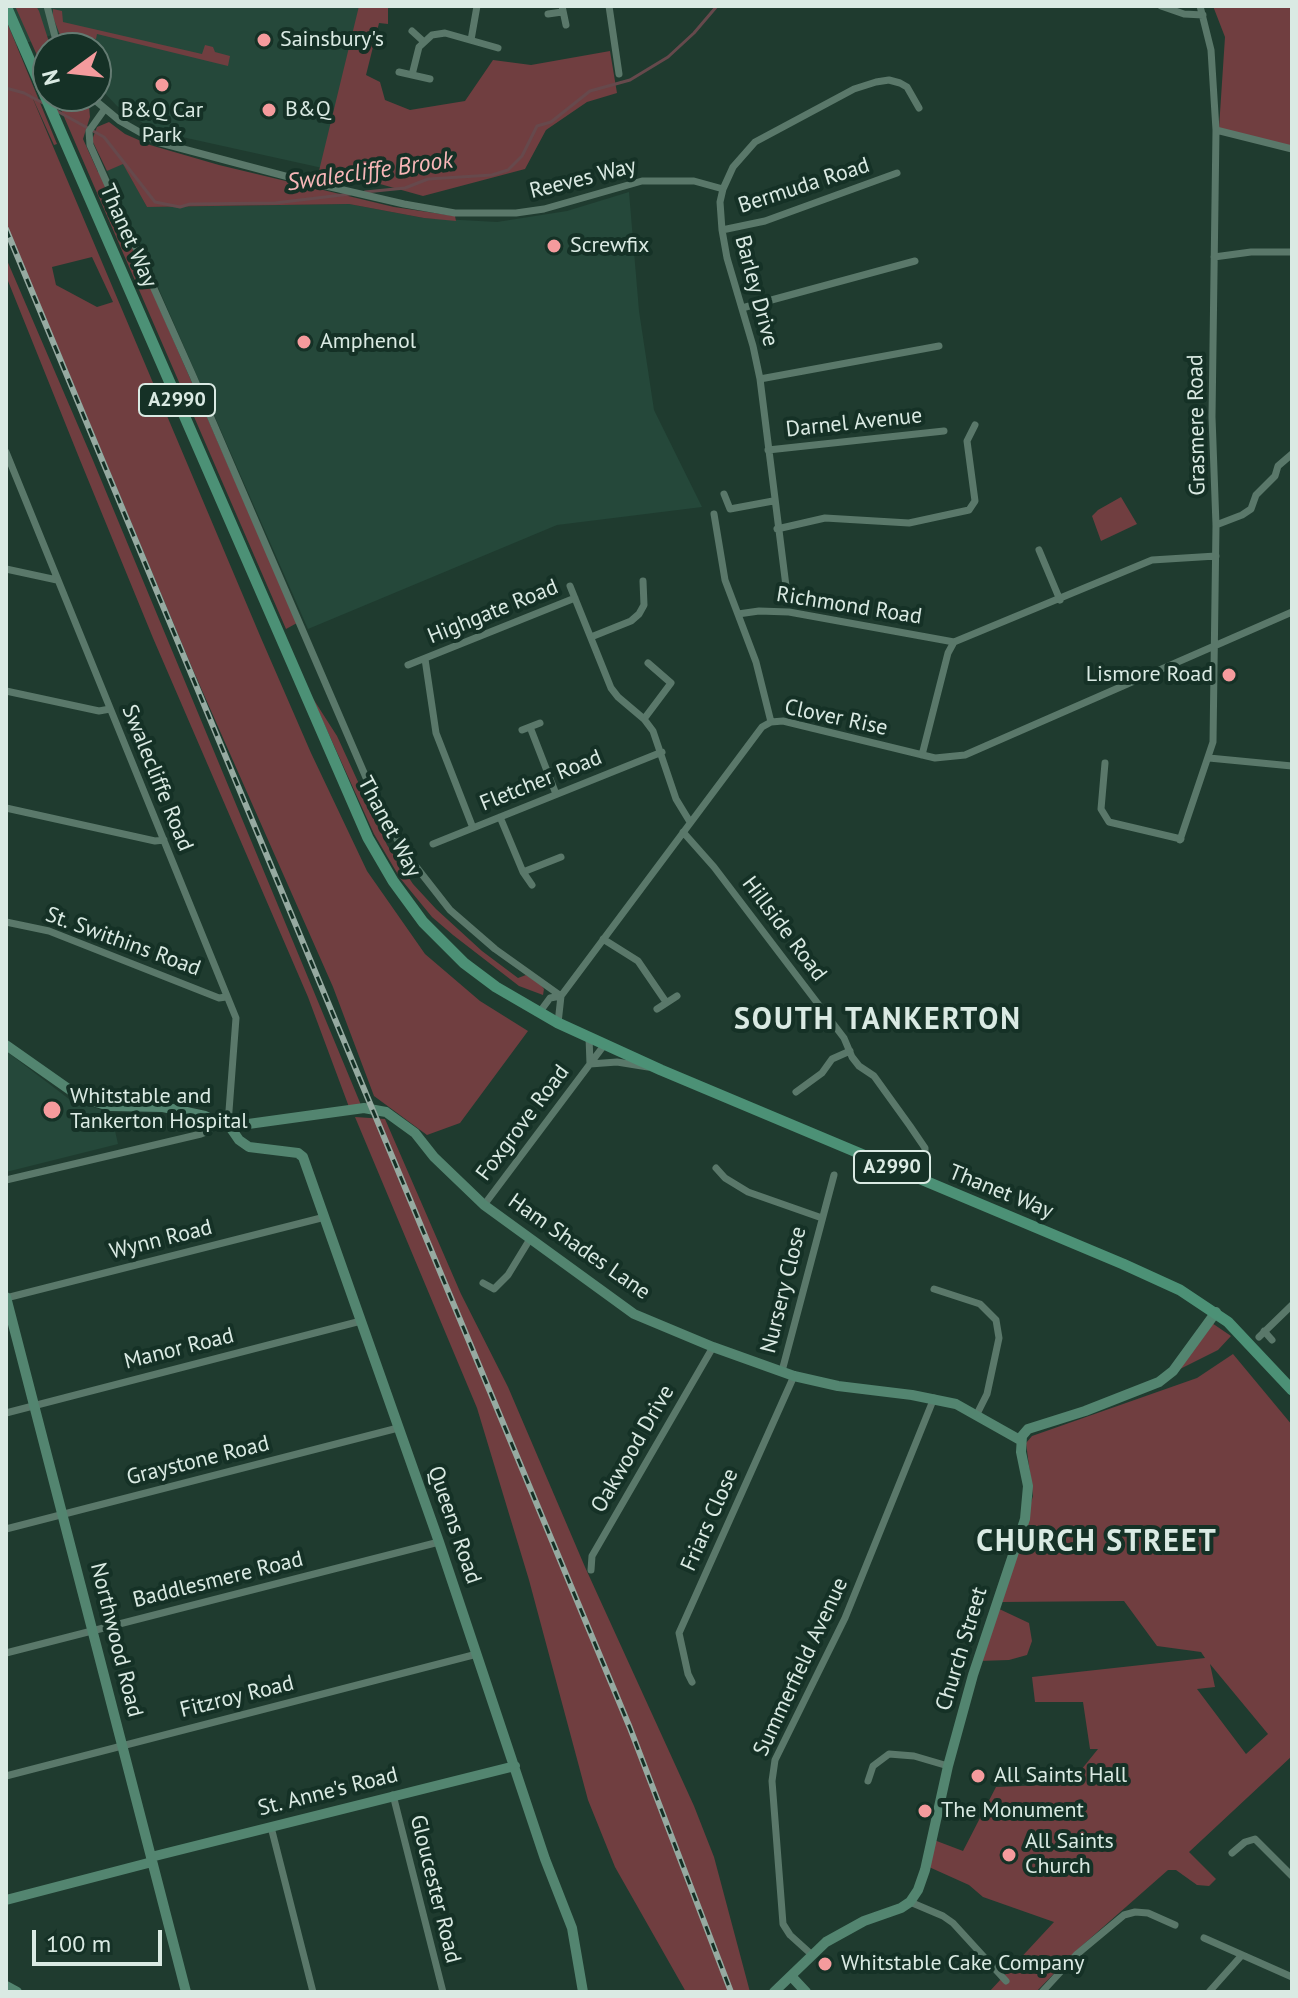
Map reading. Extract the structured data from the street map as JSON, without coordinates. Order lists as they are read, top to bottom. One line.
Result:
{"streets":{"main road":["Thanet Way","A2990"],"street":["Reeves Way","Bermuda Road","Barley Drive","Darnel Avenue","Grasmere Road","Richmond Road","Highgate Road","Clover Rise","Swalecliffe Road","Fletcher Road","Hillside Road","St. Swithins Road","Foxgrove Road","Wynn Road","Ham Shades Lane","Nursery Close","Manor Road","Oakwood Drive","Graystone Road","Friars Close","Queens Road","Baddlesmere Road","Northwood Road","Church Street","Summerfield Avenue","Fitzroy Road","St. Anne's Road","Gloucester Road"]},"crossings":[["Reeves Way","Barley Drive"],["Bermuda Road","Barley Drive"],["Thanet Way","Clover Rise"],["Thanet Way","Hillside Road"],["Thanet Way","Foxgrove Road"],["Barley Drive","Darnel Avenue"],["Grasmere Road","Clover Rise"],["Highgate Road","Clover Rise"],["Highgate Road","Fletcher Road"],["Clover Rise","Hillside Road"],["Swalecliffe Road","St. Swithins Road"],["Swalecliffe Road","Ham Shades Lane"],["Swalecliffe Road","Queens Road"],["Foxgrove Road","Ham Shades Lane"],["Wynn Road","Queens Road"],["Wynn Road","Northwood Road"],["Ham Shades Lane","Nursery Close"],["Ham Shades Lane","Oakwood Drive"],["Ham Shades Lane","Friars Close"],["Ham Shades Lane","Queens Road"],["Ham Shades Lane","Church Street"],["Ham Shades Lane","Summerfield Avenue"],["Manor Road","Queens Road"],["Manor Road","Northwood Road"],["Graystone Road","Queens Road"],["Graystone Road","Northwood Road"],["Queens Road","Baddlesmere Road"],["Queens Road","Fitzroy Road"],["Queens Road","St. Anne's Road"],["Baddlesmere Road","Northwood Road"],["Northwood Road","Fitzroy Road"],["Northwood Road","St. Anne's Road"],["St. Anne's Road","Gloucester Road"]],"districts":["SOUTH TANKERTON","CHURCH STREET"],"water":["Swalecliffe Brook"],"places":["Sainsbury's","B&Q Car Park","B&Q","Screwfix","Amphenol","Lismore Road","Whitstable and Tankerton Hospital","All Saints Hall","The Monument","All Saints Church","Whitstable Cake Company"],"scale_bar":"100 m","north":"left"}
